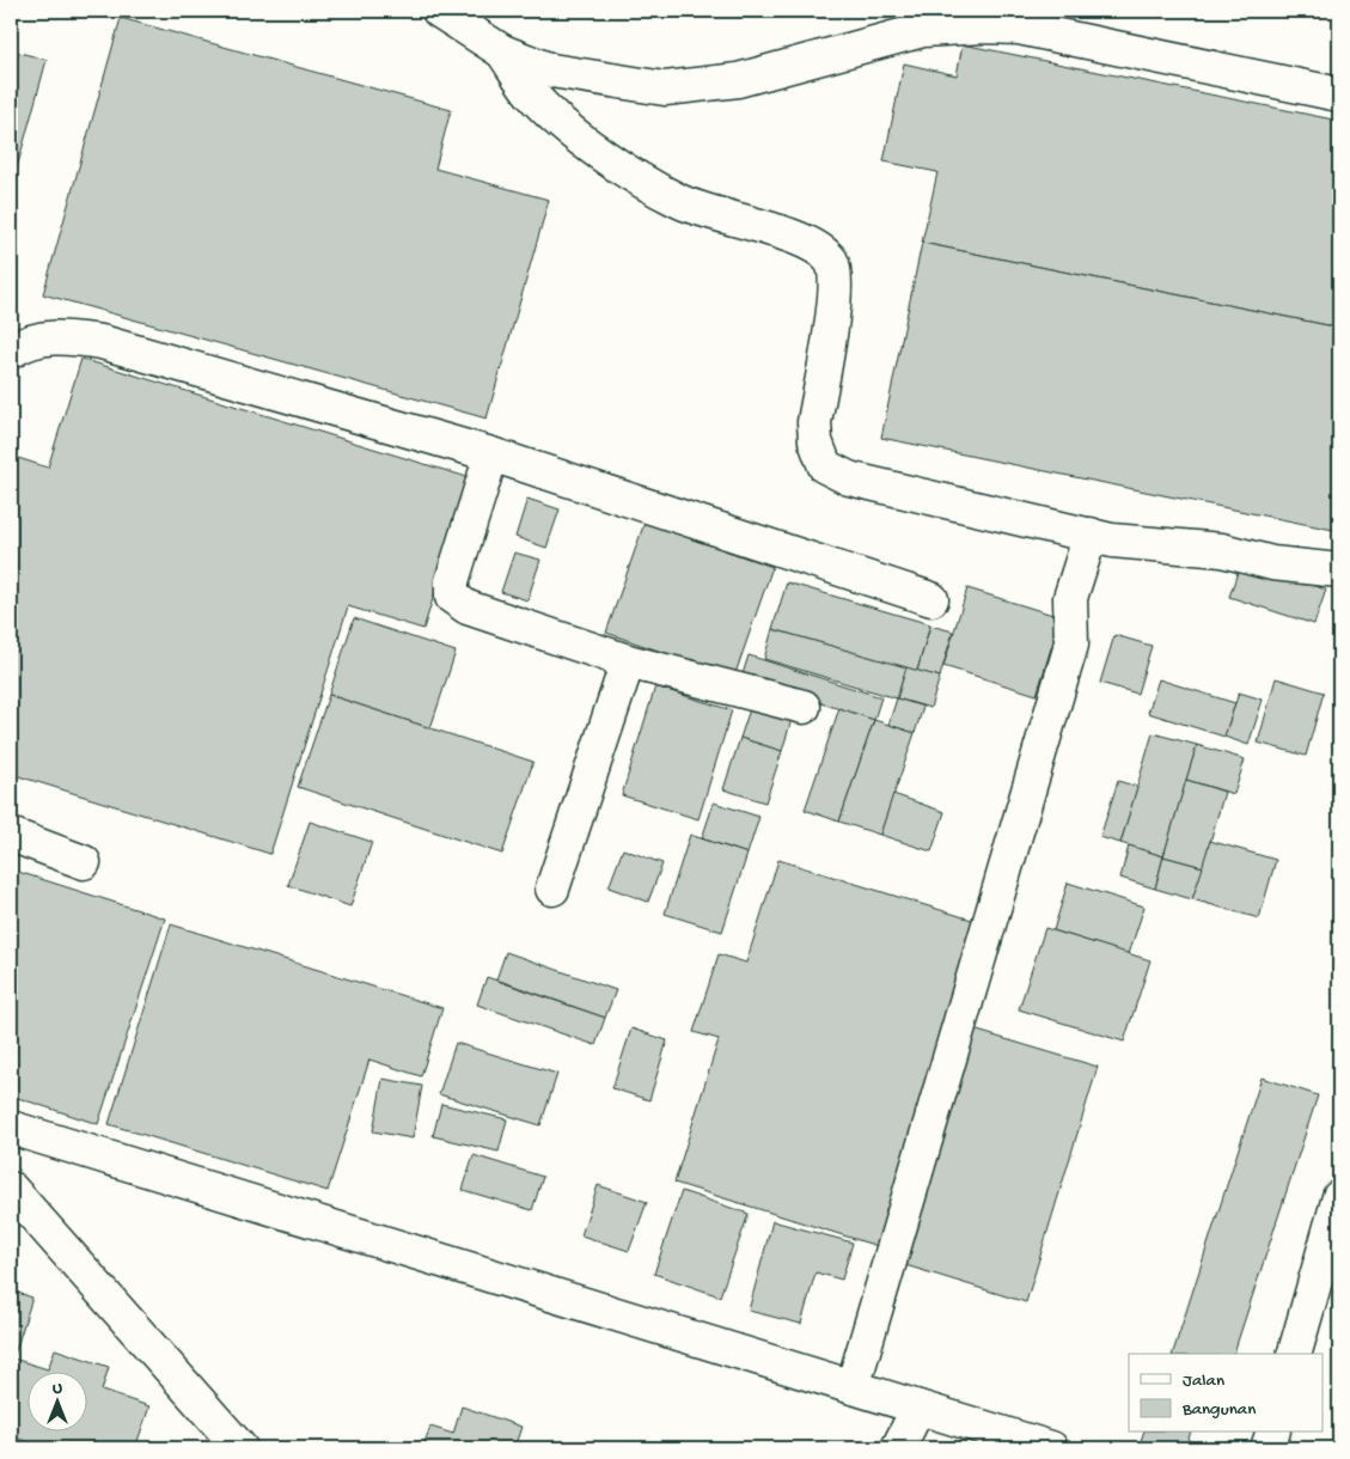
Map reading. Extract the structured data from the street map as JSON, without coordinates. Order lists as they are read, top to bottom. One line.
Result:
{"legend":["Jalan","Bangunan"],"north":"top"}
